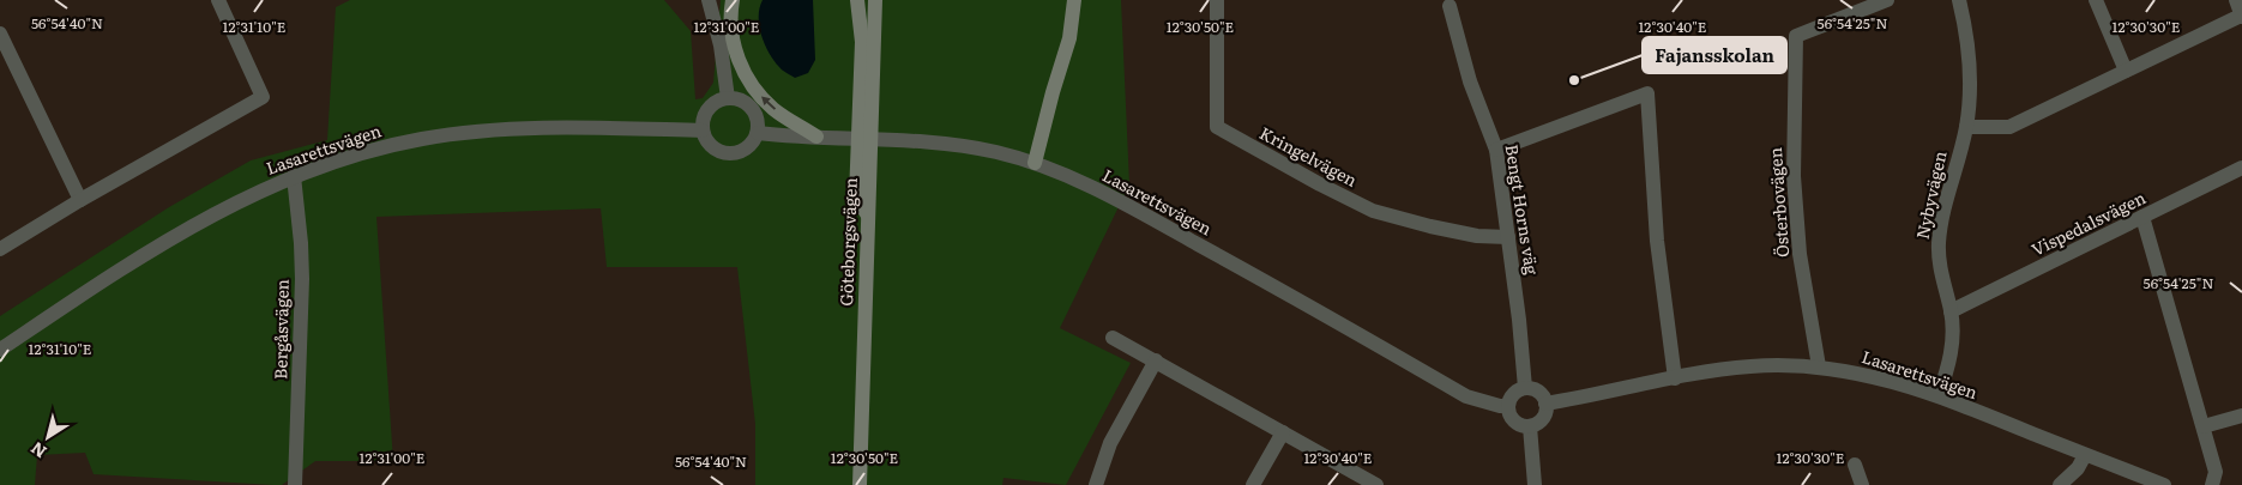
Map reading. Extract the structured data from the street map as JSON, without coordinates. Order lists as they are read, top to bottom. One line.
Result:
{"streets":{"main road":["Göteborgsvägen"],"street":["Lasarettsvägen","Kringelvägen","Nybyvägen","Österbovägen","Bengt Horns väg","Vispedalsvägen","Bergåsvägen"]},"crossings":[["Lasarettsvägen","Nybyvägen"],["Lasarettsvägen","Österbovägen"],["Lasarettsvägen","Bengt Horns väg"],["Lasarettsvägen","Bergåsvägen"],["Kringelvägen","Bengt Horns väg"],["Nybyvägen","Vispedalsvägen"]],"places":["Fajansskolan"],"north":"bottom left","coordinates":["56°54'40\"N","56°54'25\"N","12°31'00\"E","12°30'50\"E","12°30'40\"E","12°30'30\"E","12°31'10\"E"]}
